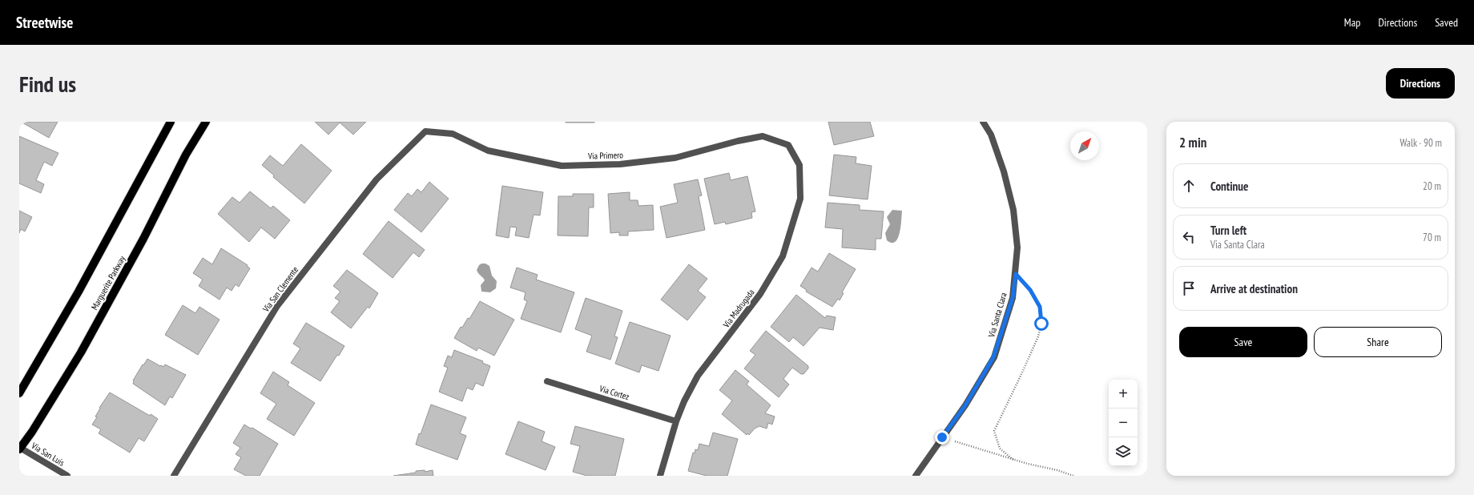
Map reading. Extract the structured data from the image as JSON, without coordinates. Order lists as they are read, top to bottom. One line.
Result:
{"streets":{"main road":["Marguerite Parkway"],"street":["Via Primero","Via San Clemente","Via Madrugada","Via Santa Clara","Via Cortez","Via San Luis"]},"crossings":[["Via Primero","Via San Clemente"],["Via Primero","Via Madrugada"],["Marguerite Parkway","Via San Luis"],["Via Madrugada","Via Cortez"]],"north":"top right","page":{"header":"Streetwise","nav":["Map","Directions","Saved"],"buttons":["Directions",["Save","Share"]],"title":"Find us","heading":["2 min","Walk · 90 m"],"list":[["Continue","20 m"],["Turn left","Via Santa Clara","70 m"],"Arrive at destination"],"map_buttons":["+","−"]}}
